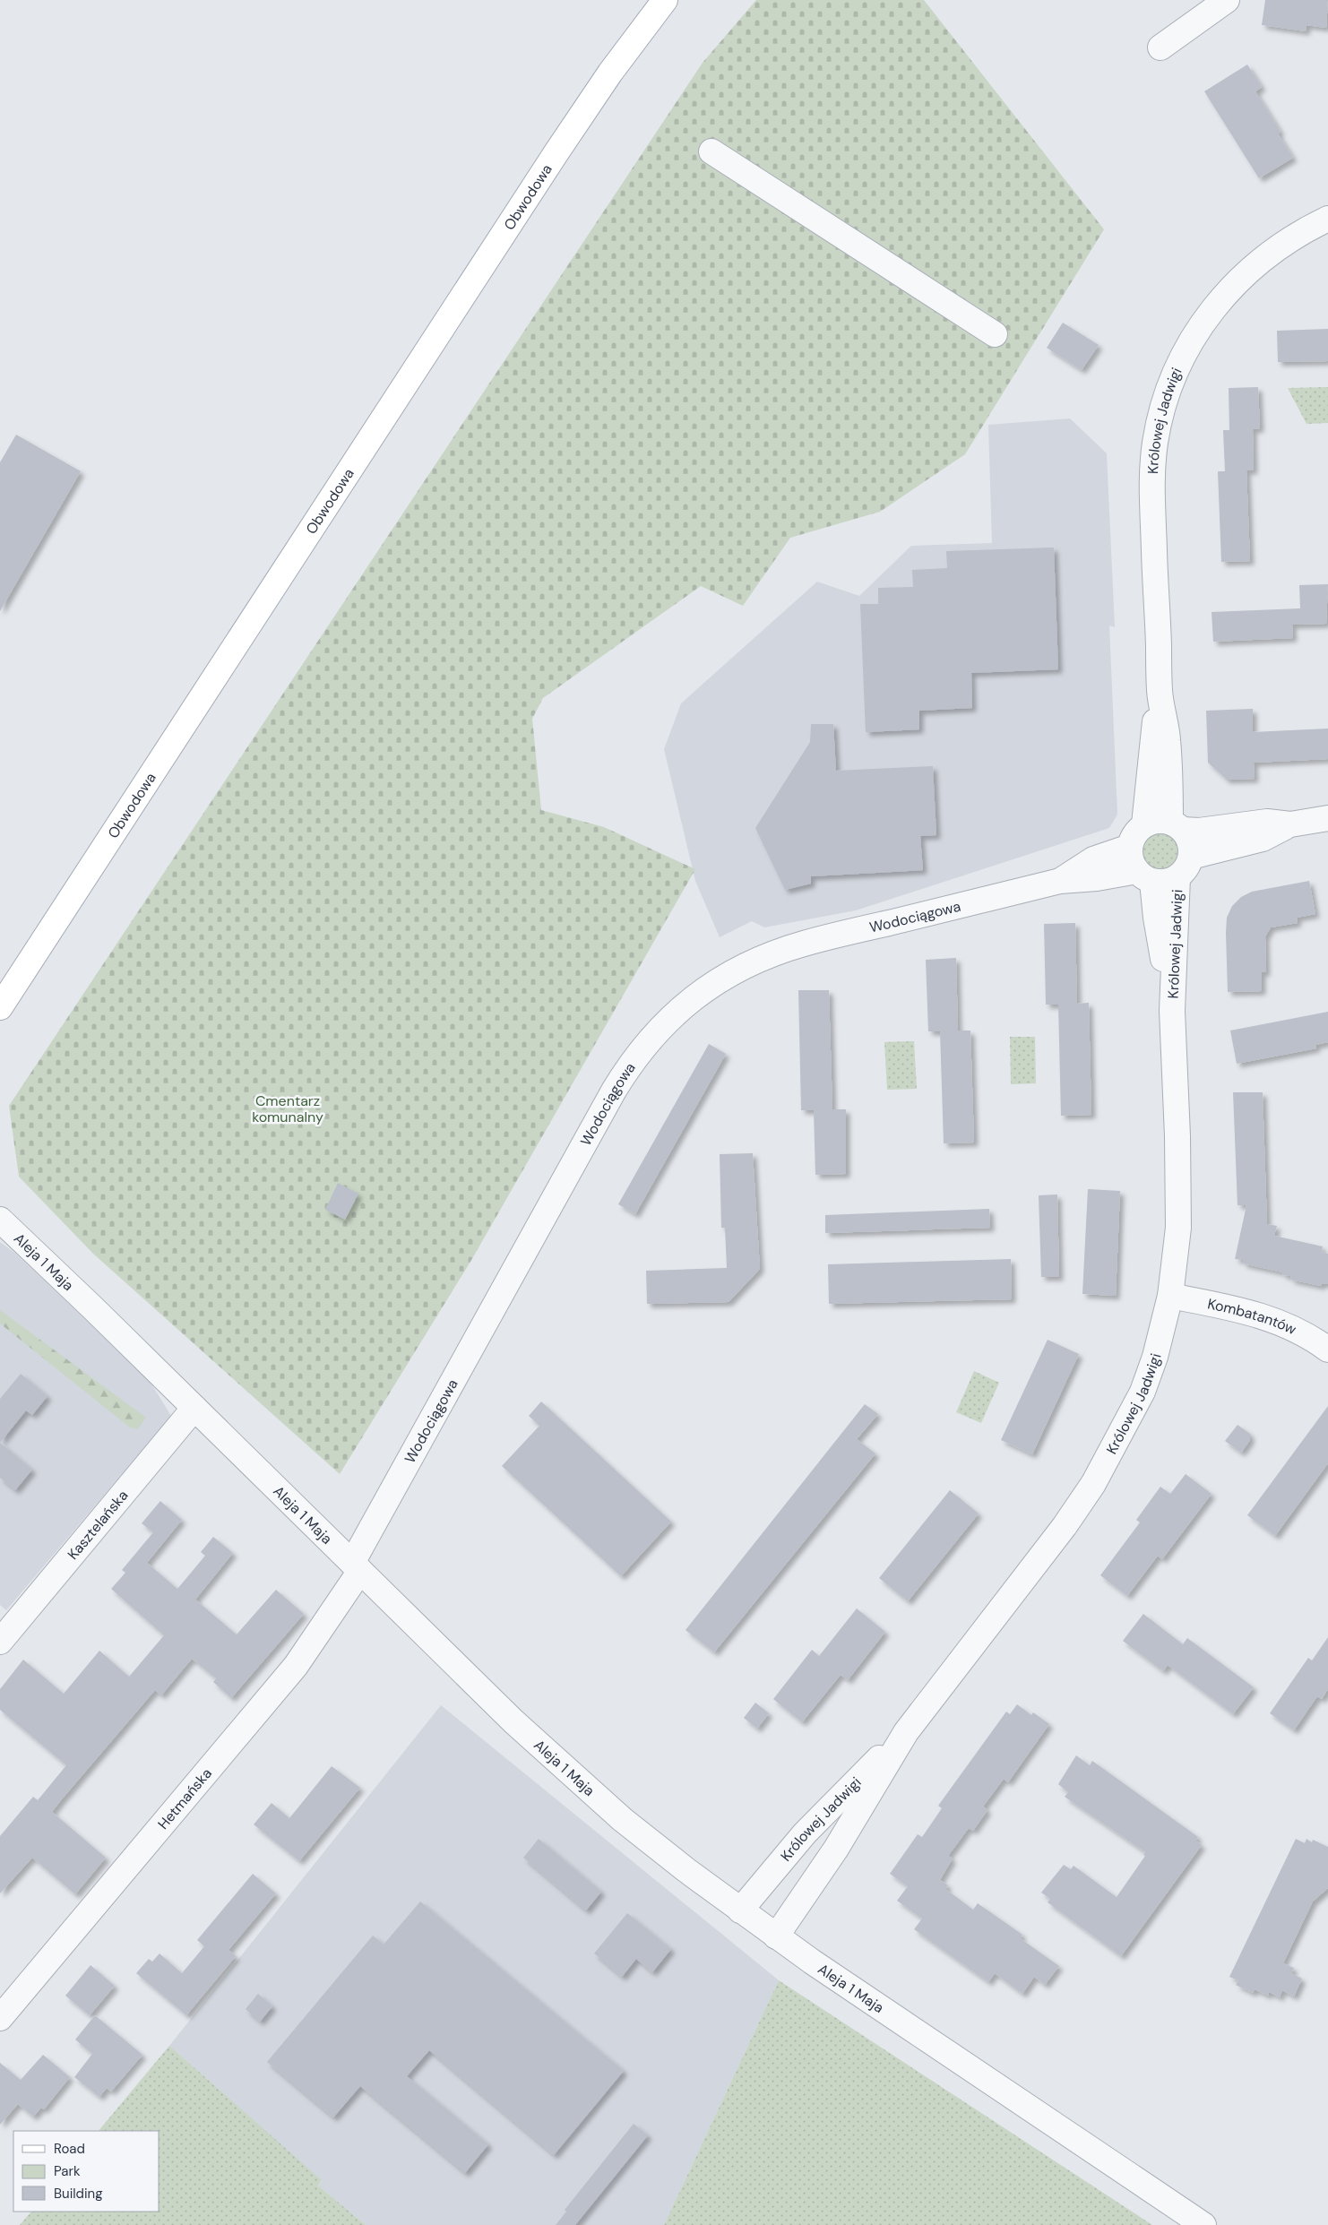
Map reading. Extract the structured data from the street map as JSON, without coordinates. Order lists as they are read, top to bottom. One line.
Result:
{"streets":{"main road":["Obwodowa"],"street":["Królowej Jadwigi","Wodociągowa","Aleja 1 Maja","Kombatantów","Kasztelańska","Hetmańska"]},"crossings":[["Królowej Jadwigi","Wodociągowa"],["Królowej Jadwigi","Aleja 1 Maja"],["Królowej Jadwigi","Kombatantów"],["Wodociągowa","Aleja 1 Maja"],["Wodociągowa","Hetmańska"],["Aleja 1 Maja","Kasztelańska"],["Aleja 1 Maja","Hetmańska"]],"parks":["Cmentarz komunalny"],"legend":["Road","Park","Building"]}
